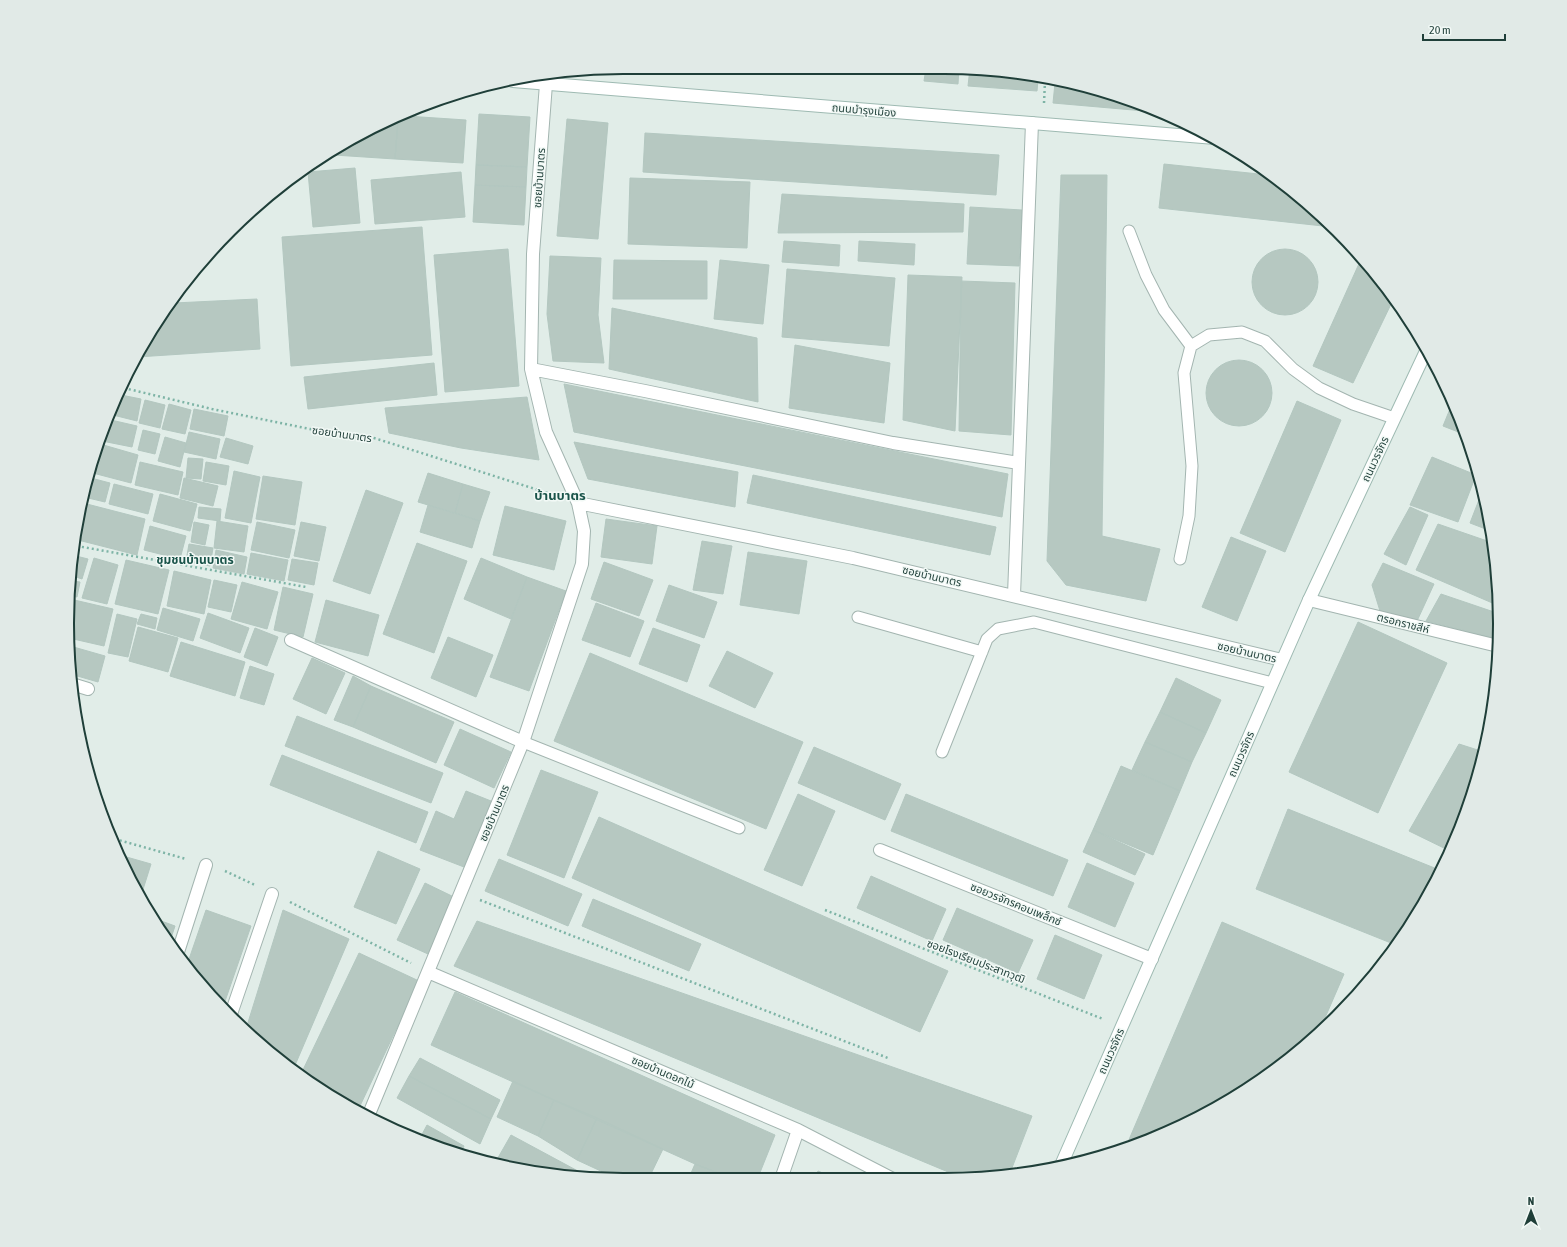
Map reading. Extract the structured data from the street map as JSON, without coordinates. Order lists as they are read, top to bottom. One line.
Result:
{"streets":{"street":["ถนนบำรุงเมือง","ซอยบ้านบาตร","ถนนวรจักร","ตรอกราชสีห์","ซอยวรจักรคอมเพล็กซ์","ซอยบ้านดอกไม้"],"path":["ซอยโรงเรียนประสาทวุฒิ"]},"crossings":[["ถนนบำรุงเมือง","ซอยบ้านบาตร"],["ซอยบ้านบาตร","ถนนวรจักร"],["ซอยบ้านบาตร","ซอยบ้านดอกไม้"],["ถนนวรจักร","ตรอกราชสีห์"],["ถนนวรจักร","ซอยวรจักรคอมเพล็กซ์"],["ถนนวรจักร","ซอยโรงเรียนประสาทวุฒิ"]],"districts":["บ้านบาตร","ชุมชนบ้านบาตร"],"scale_bar":"20 m","north":"top"}
